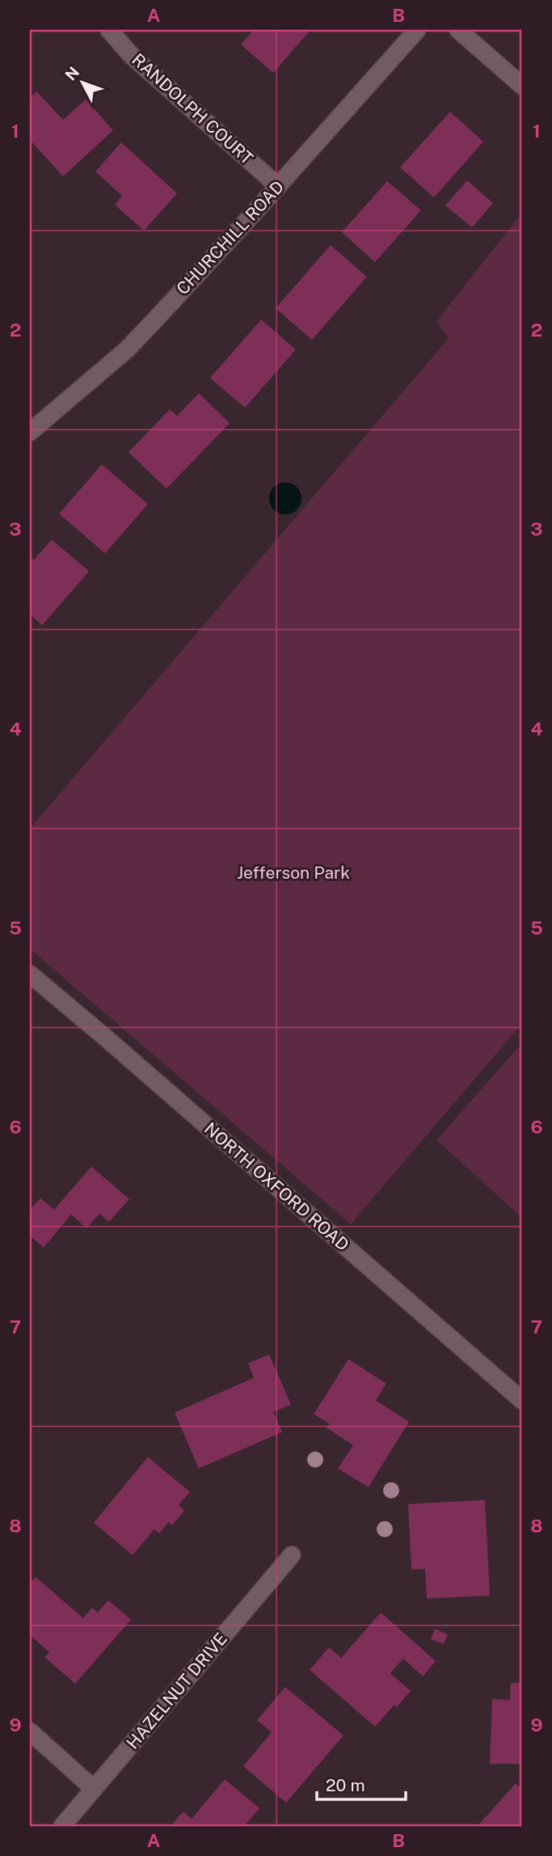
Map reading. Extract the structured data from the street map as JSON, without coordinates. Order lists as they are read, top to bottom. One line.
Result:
{"streets":{"street":["RANDOLPH COURT","CHURCHILL ROAD","NORTH OXFORD ROAD","HAZELNUT DRIVE"]},"crossings":[["RANDOLPH COURT","CHURCHILL ROAD"]],"parks":["Jefferson Park"],"scale_bar":"20 m","north":"top left","grid":{"columns":["A","B"],"rows":["1","2","3","4","5","6","7","8","9"]}}
